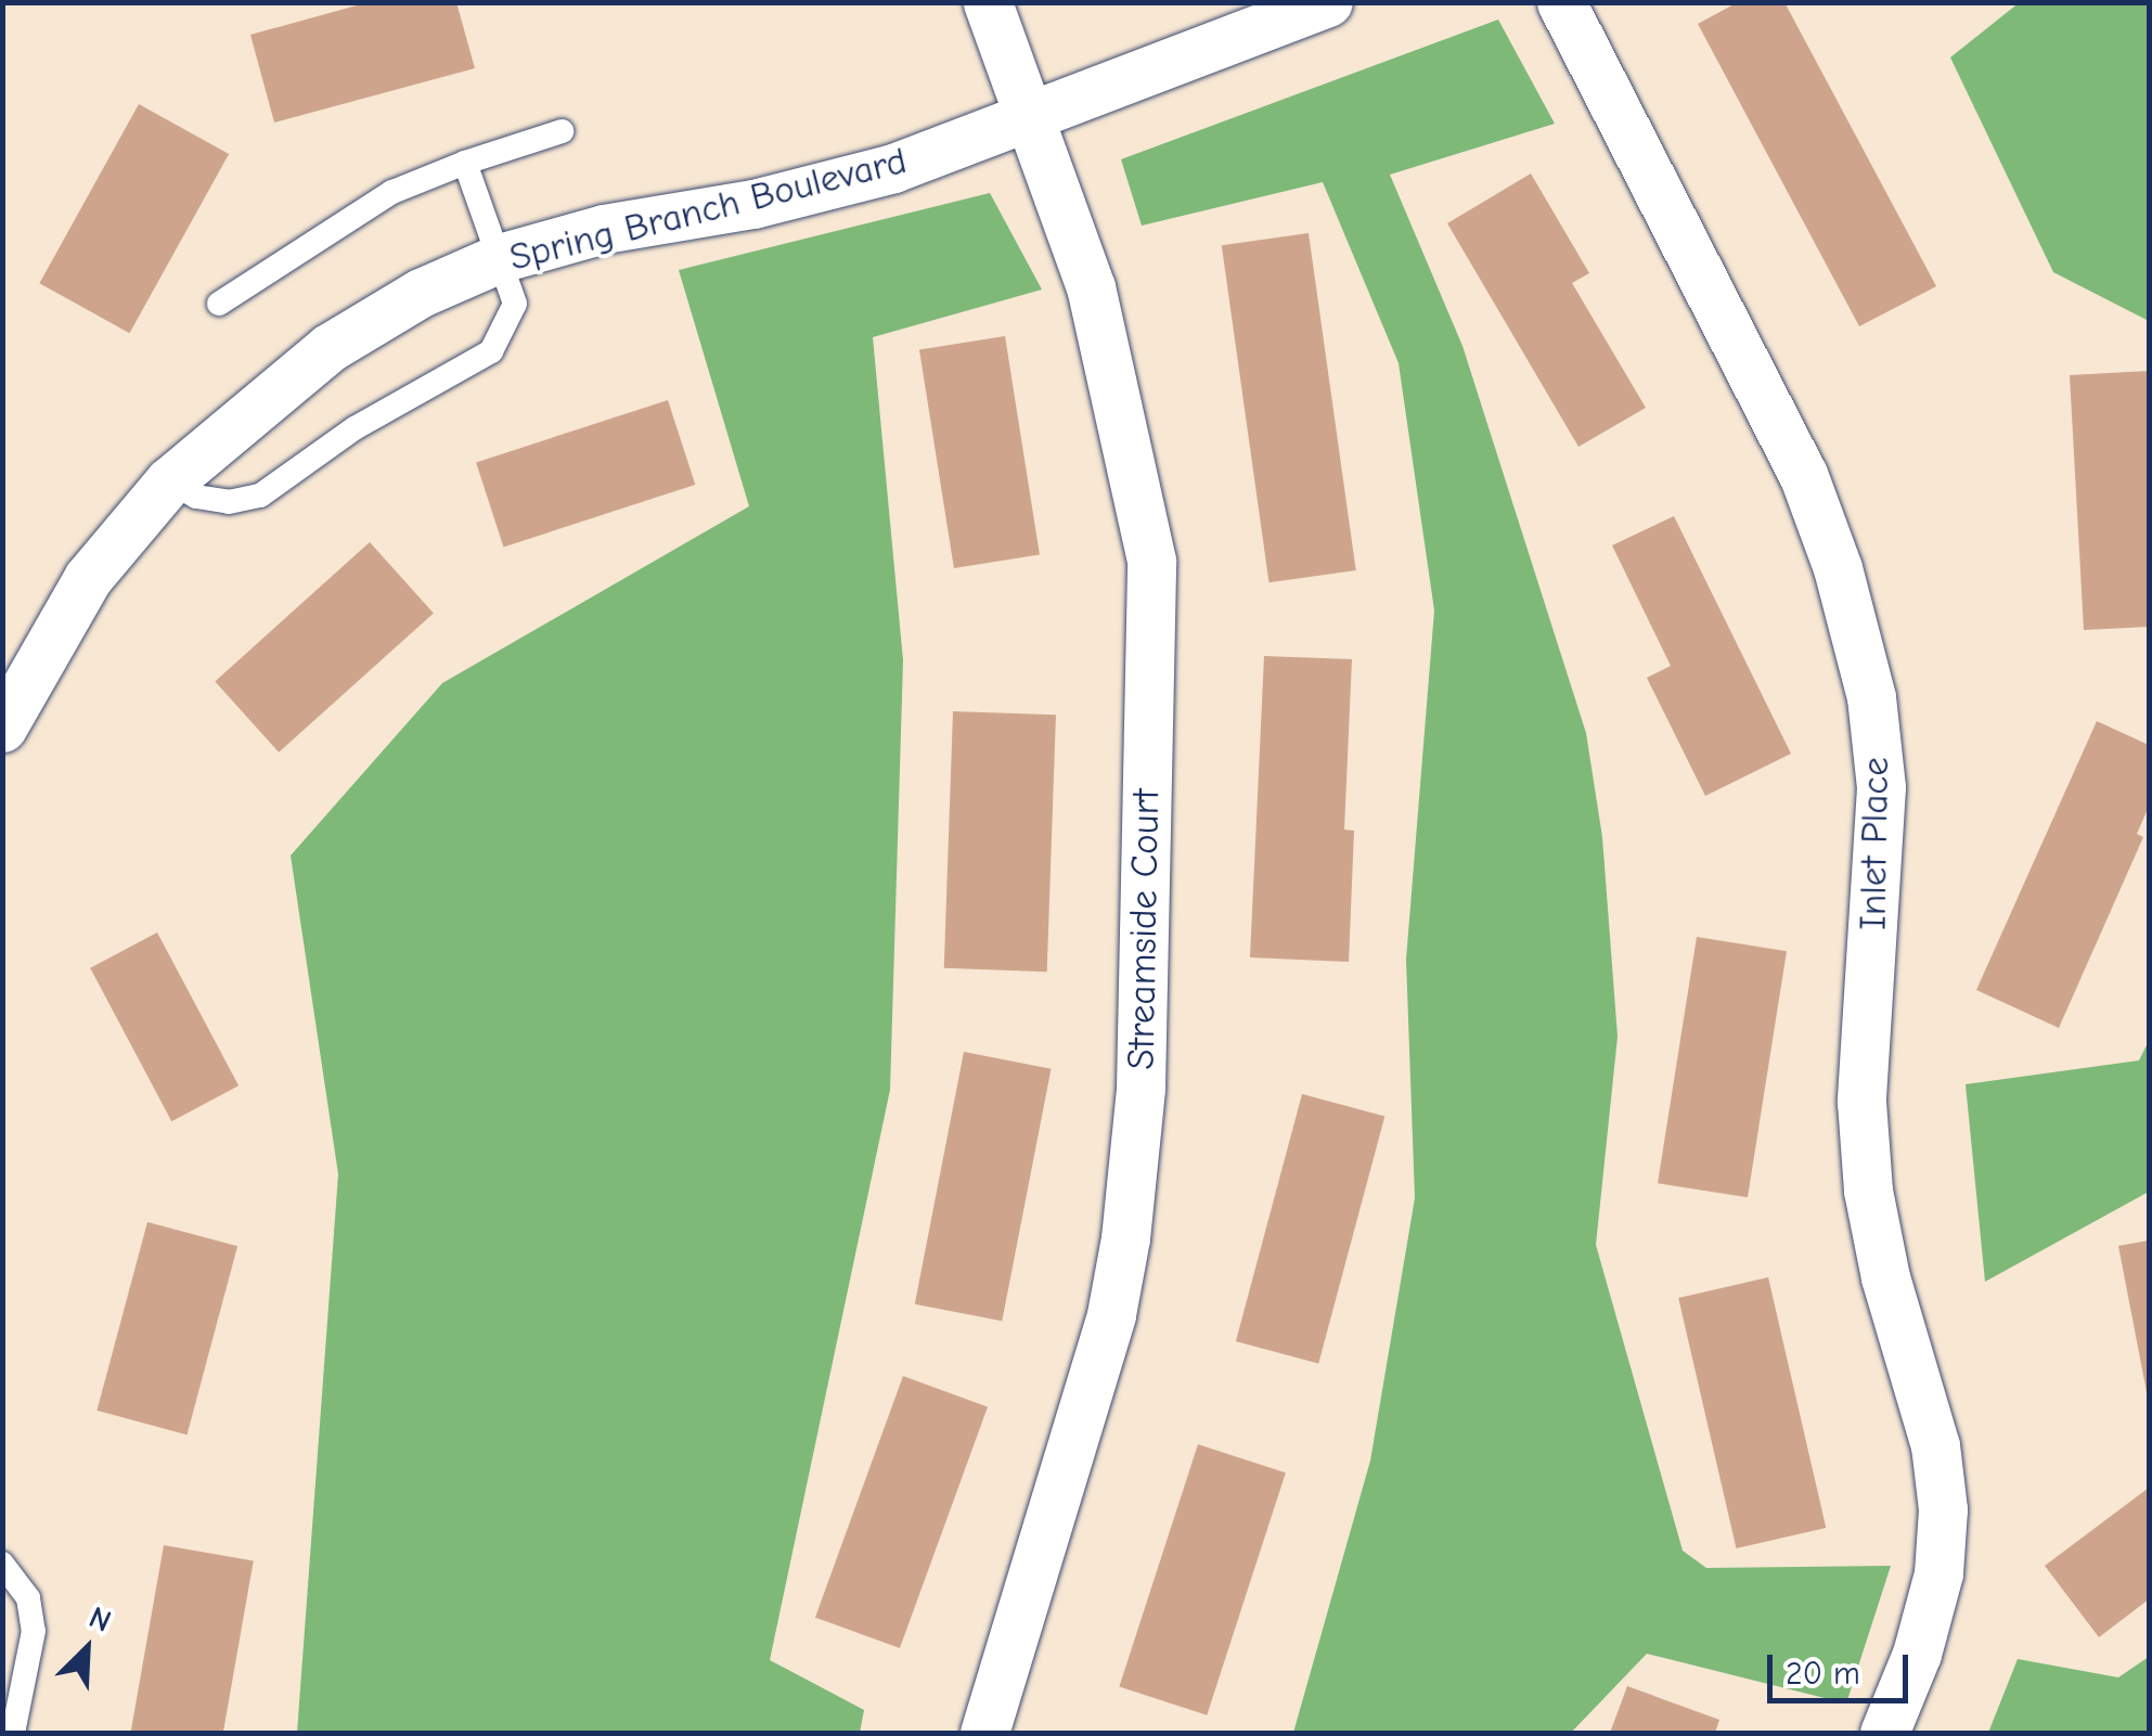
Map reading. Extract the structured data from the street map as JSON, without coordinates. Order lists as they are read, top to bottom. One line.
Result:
{"streets":{"street":["Spring Branch Boulevard","Inlet Place","Streamside Court"]},"crossings":[["Spring Branch Boulevard","Streamside Court"]],"scale_bar":"20 m","north":"top right"}
